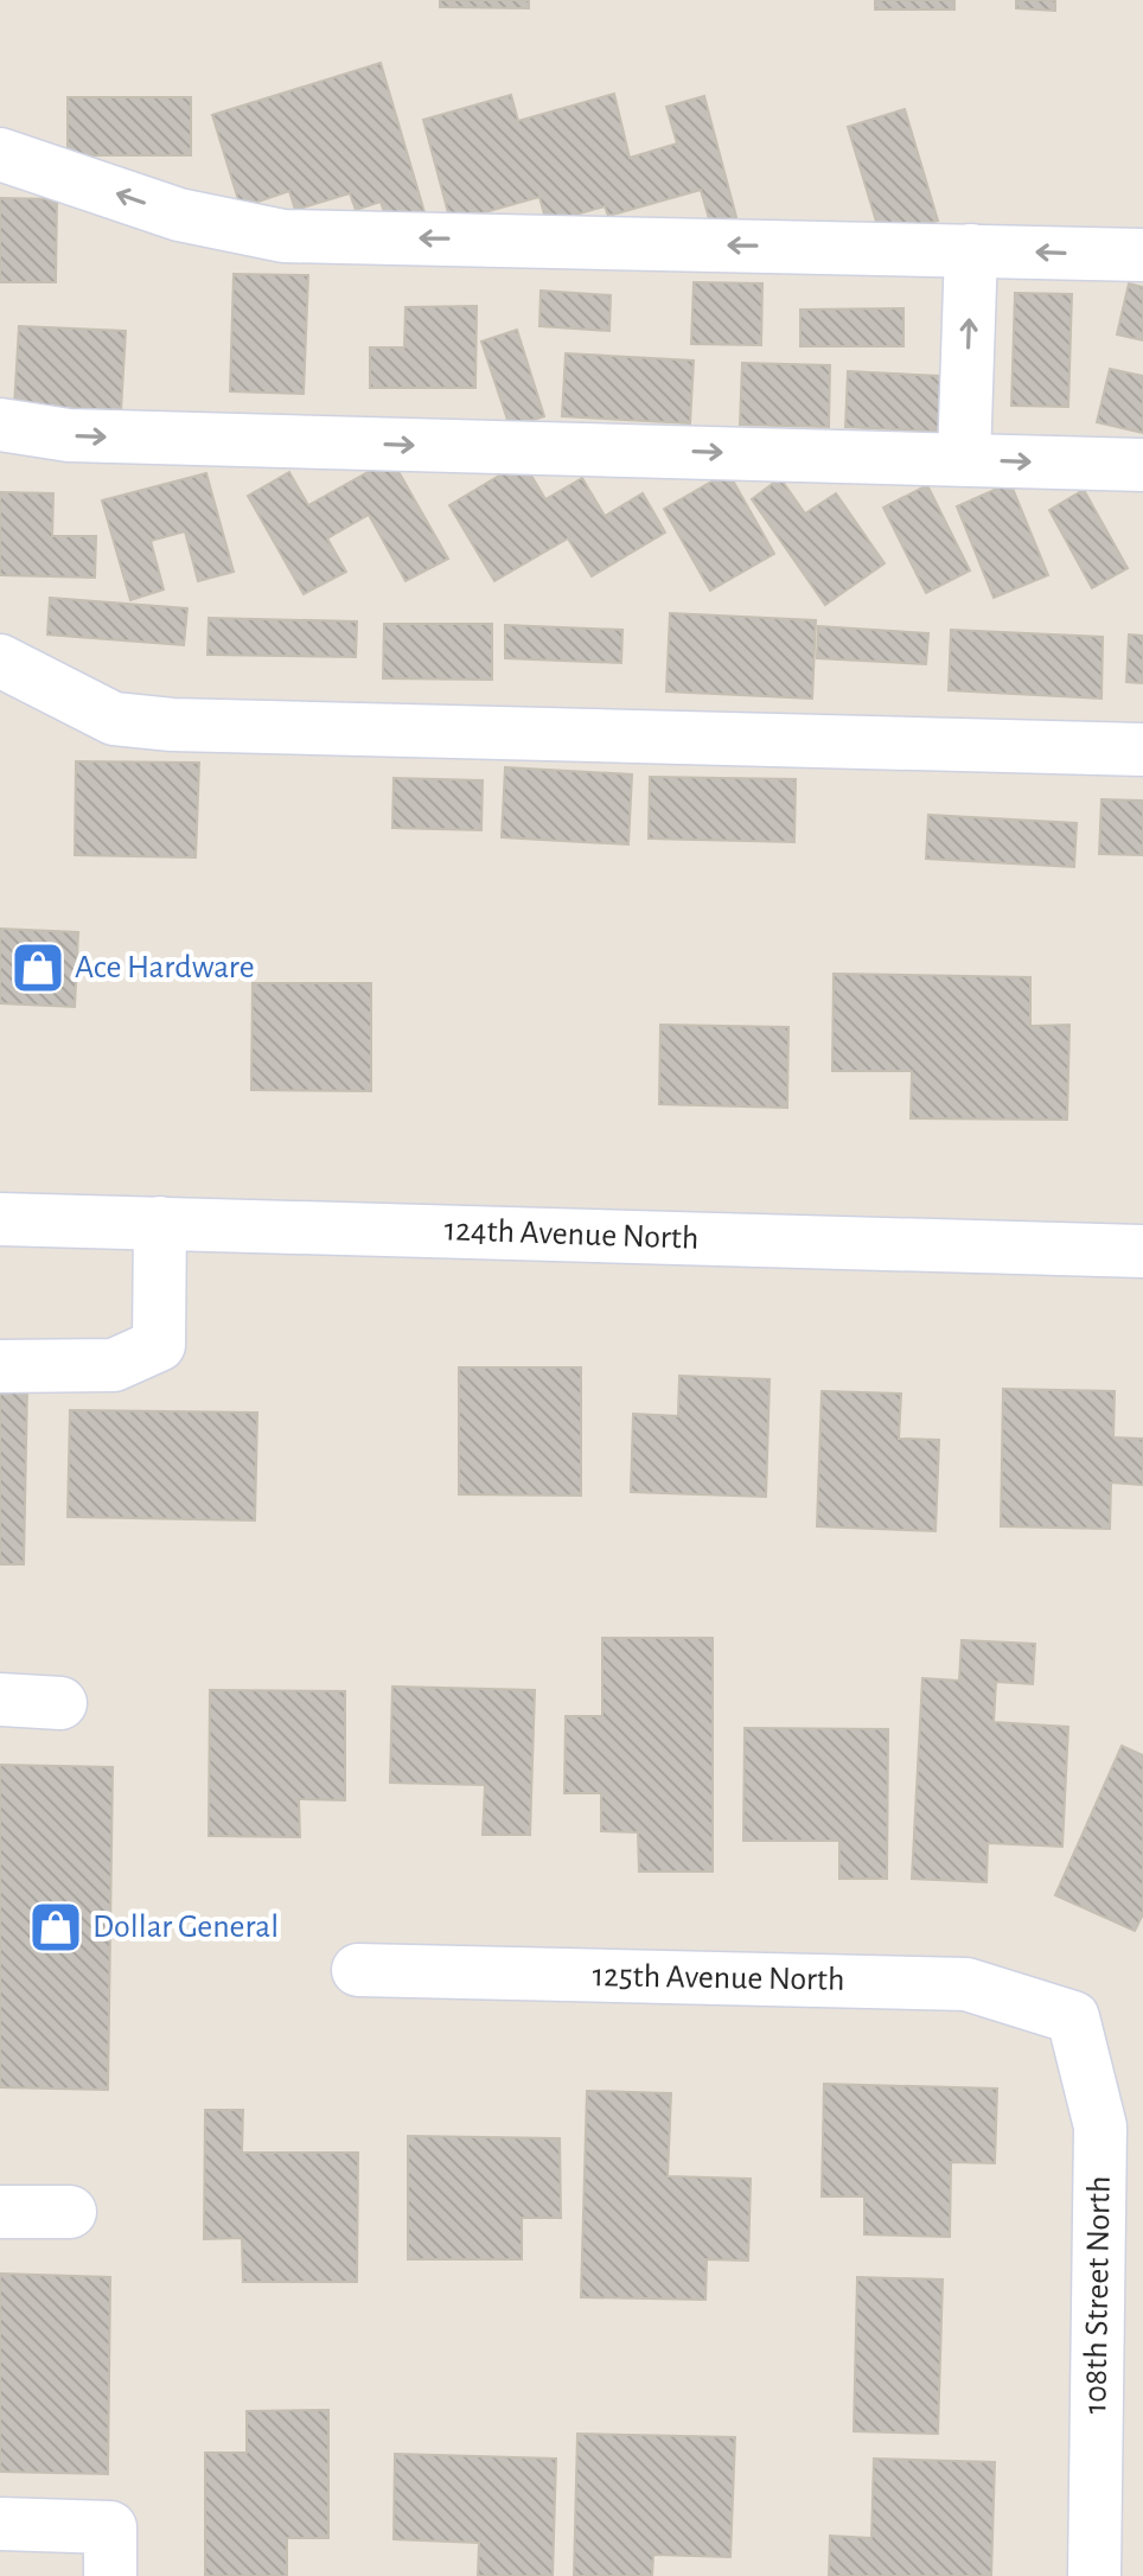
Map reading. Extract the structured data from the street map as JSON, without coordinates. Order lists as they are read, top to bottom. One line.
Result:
{"streets":{"street":["124th Avenue North","125th Avenue North","108th Street North"]},"crossings":[["125th Avenue North","108th Street North"]],"places":{"shop":["Ace Hardware","Dollar General"]}}
